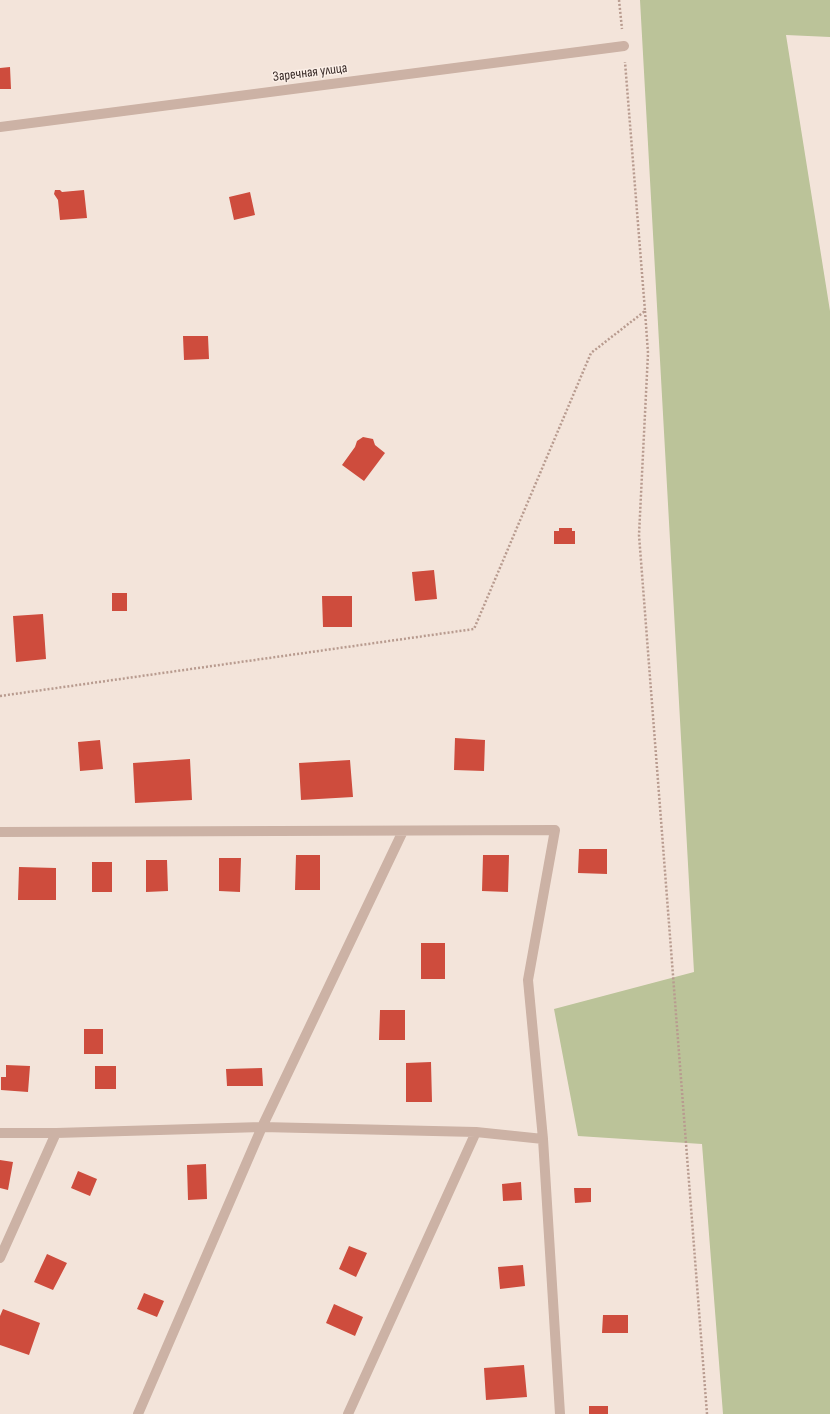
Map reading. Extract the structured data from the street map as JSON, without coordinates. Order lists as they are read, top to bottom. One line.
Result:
{"streets":{"lane":["Заречная улица"]}}
